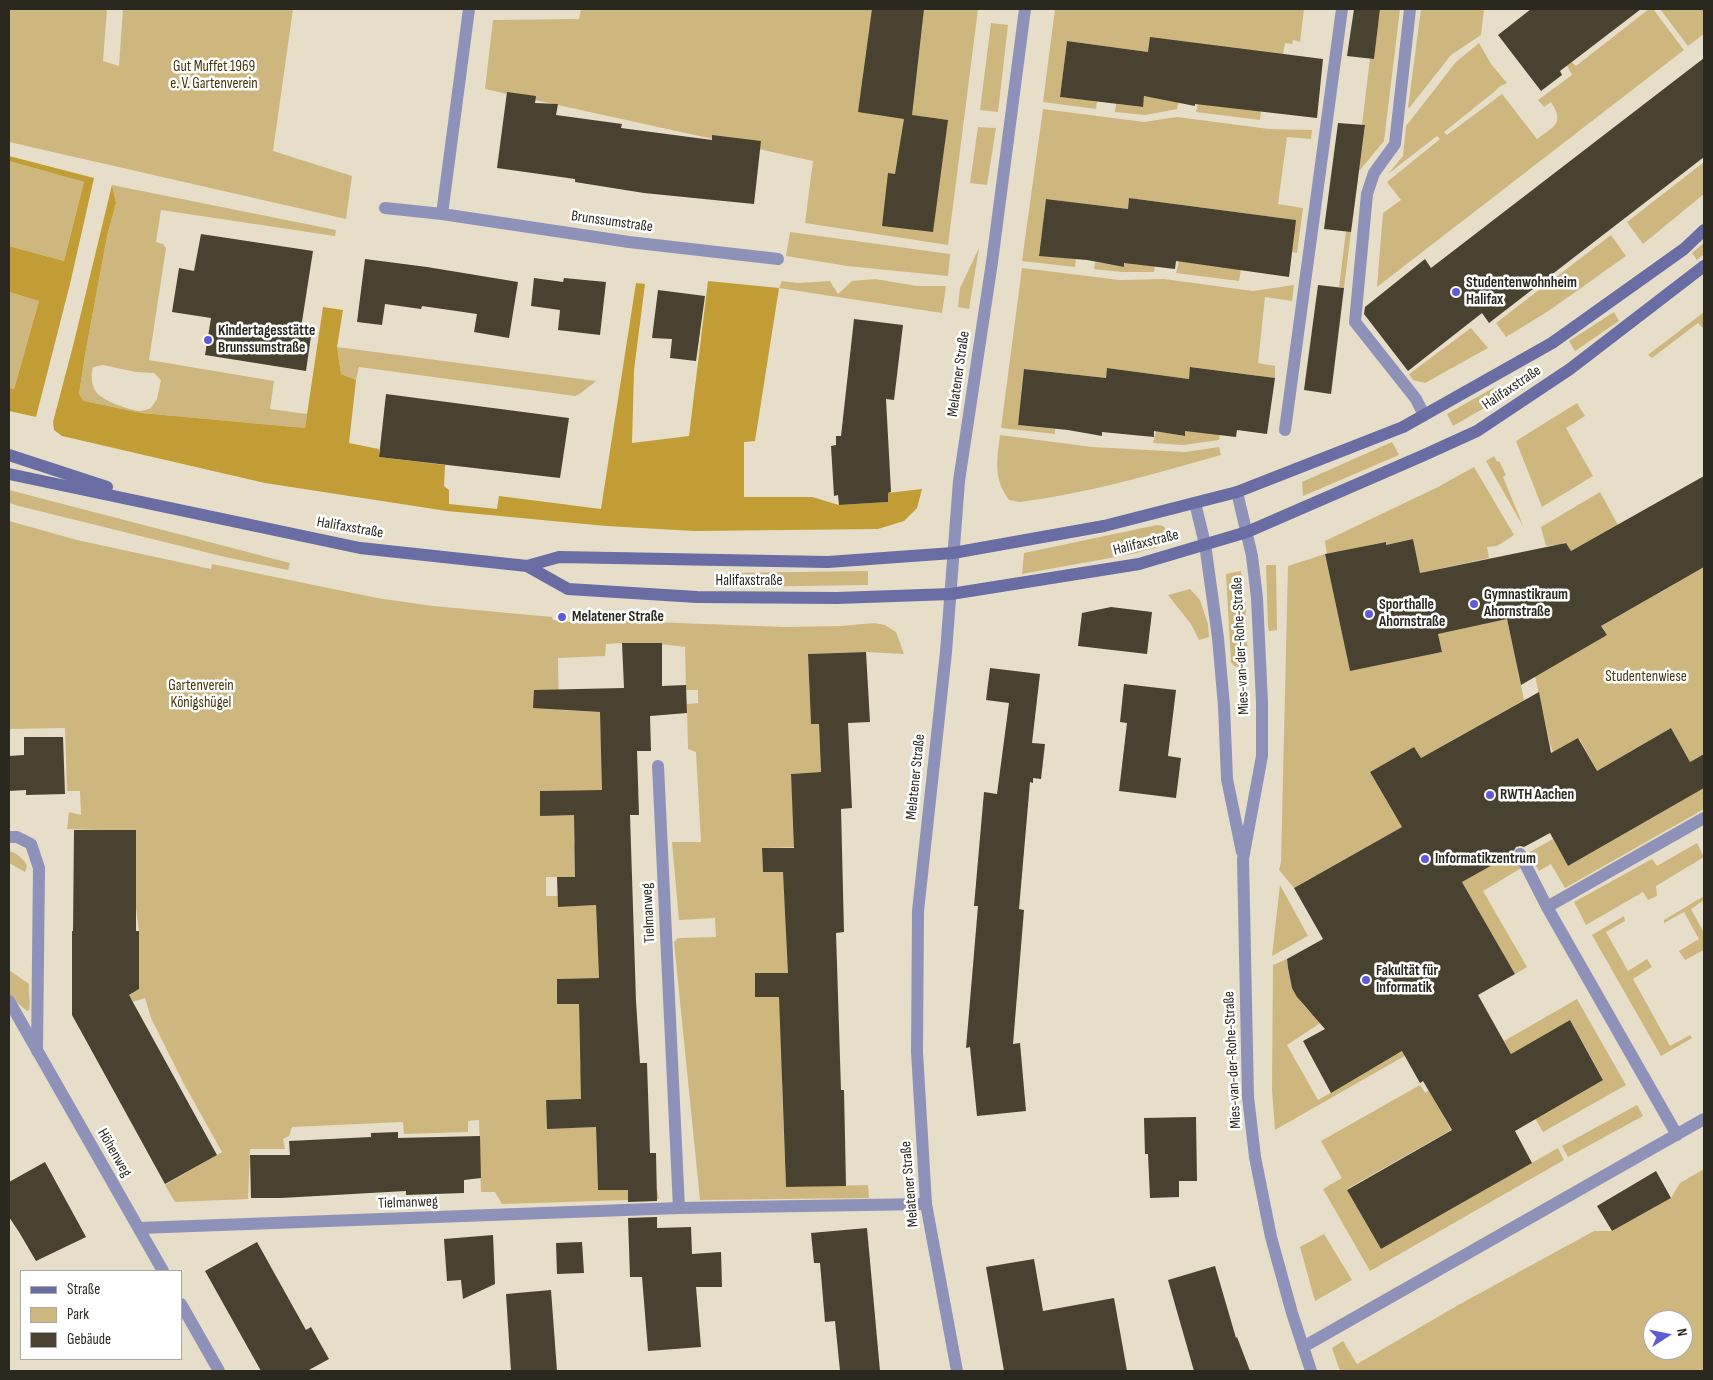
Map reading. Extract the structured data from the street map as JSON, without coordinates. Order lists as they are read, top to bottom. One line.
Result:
{"streets":{"main road":["Halifaxstraße"],"street":["Brunssumstraße","Melatener Straße","Mies-van-der-Rohe-Straße","Tielmanweg","Höhenweg"]},"crossings":[["Melatener Straße","Halifaxstraße"],["Melatener Straße","Tielmanweg"],["Halifaxstraße","Mies-van-der-Rohe-Straße"],["Tielmanweg","Höhenweg"]],"parks":["Gut Muffet 1969 e. V. Gartenverein","Studentenwiese","Gartenverein Königshügel"],"places":["Studentenwohnheim Halifax","Kindertagesstätte Brunssumstraße","Gymnastikraum Ahornstraße","Sporthalle Ahornstraße","Melatener Straße","RWTH Aachen","Informatikzentrum","Fakultät für Informatik"],"legend":["Straße","Park","Gebäude"],"north":"right"}
